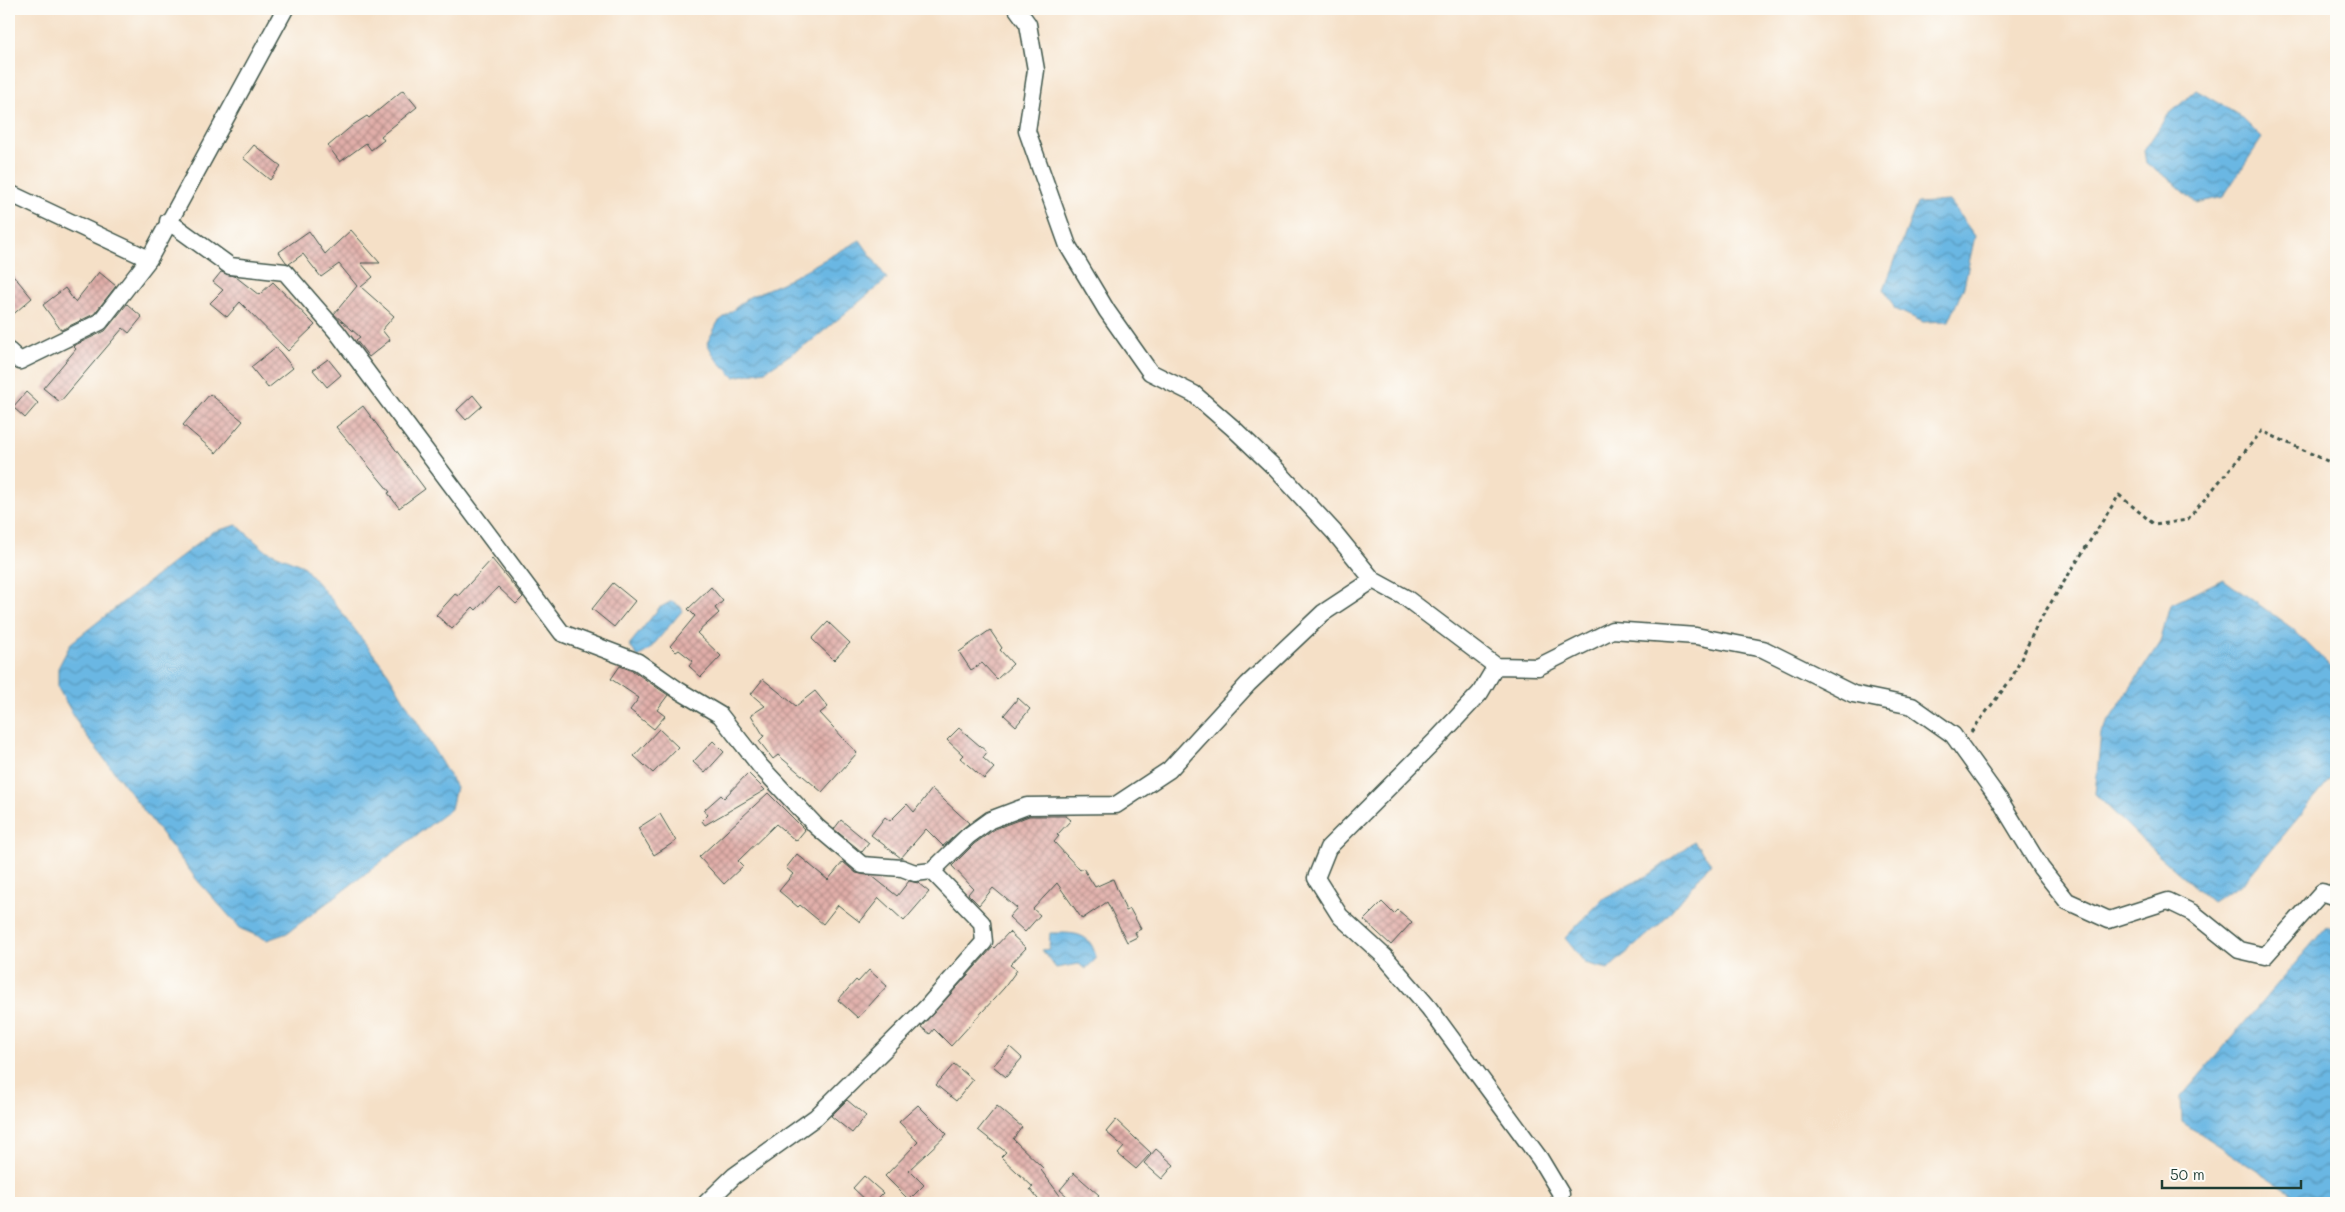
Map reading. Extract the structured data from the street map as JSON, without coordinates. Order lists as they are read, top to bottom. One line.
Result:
{"scale_bar":"50 m"}
